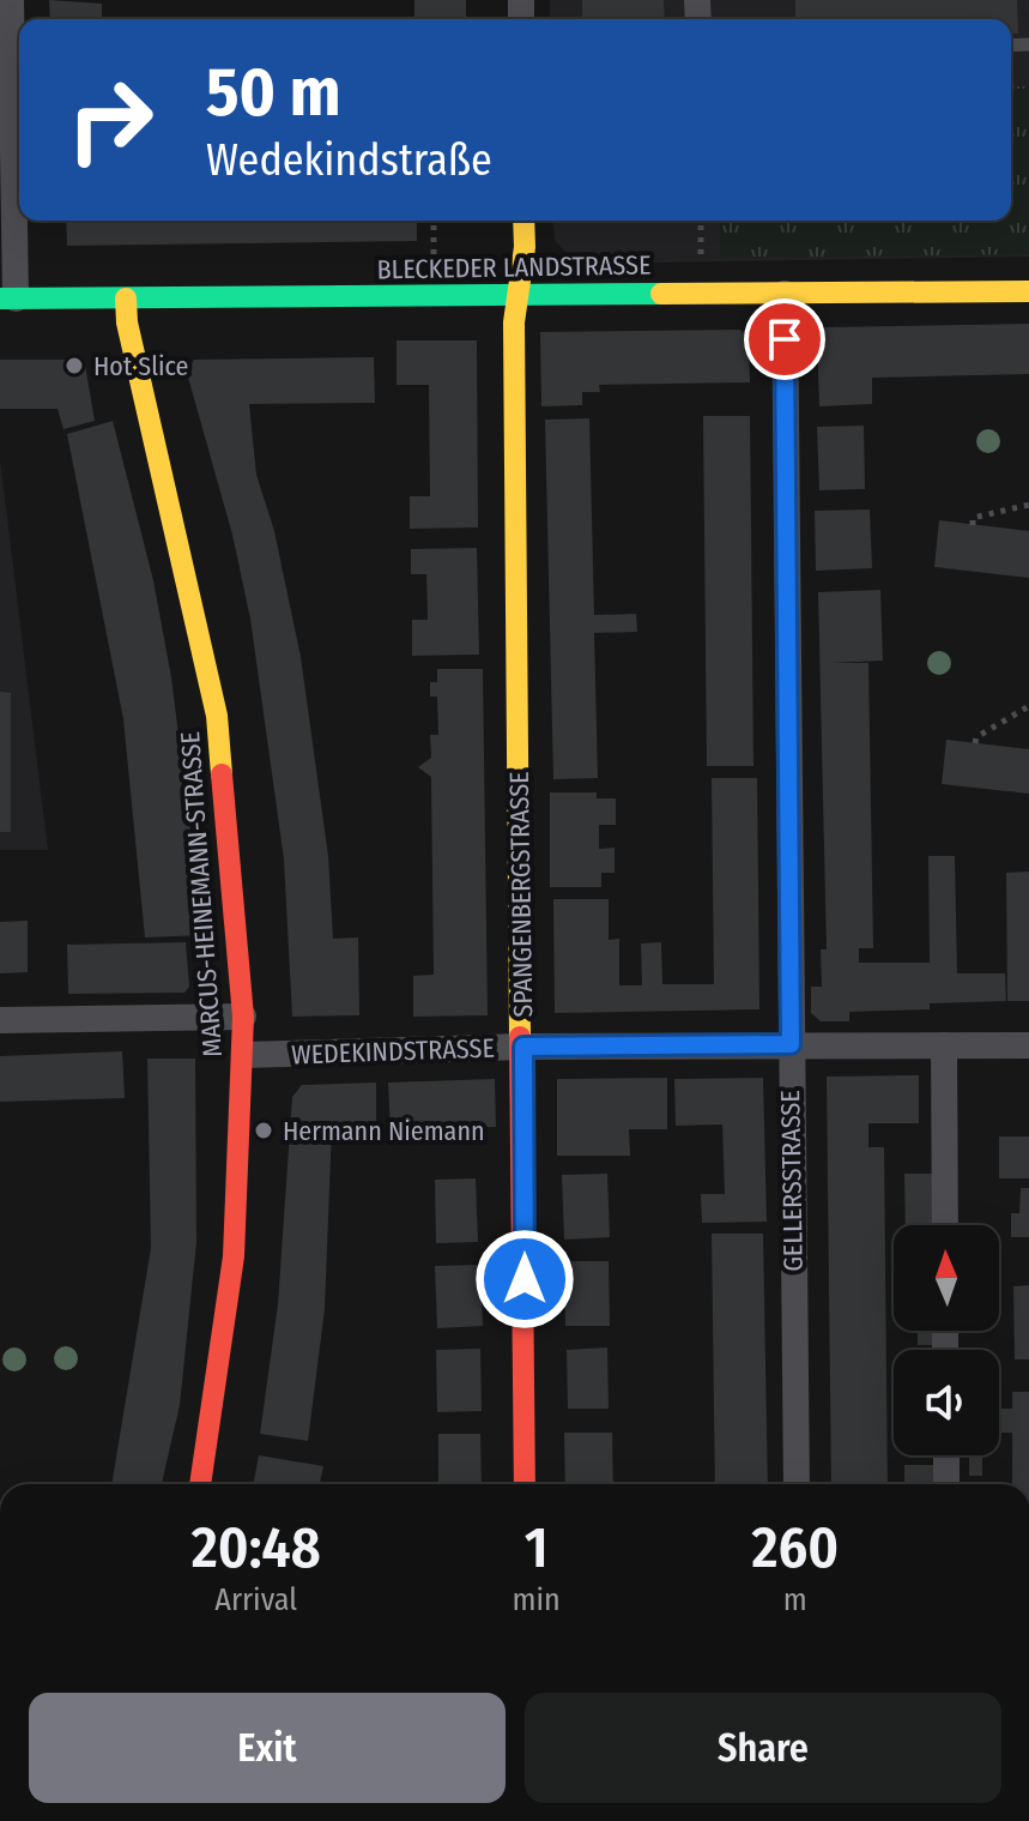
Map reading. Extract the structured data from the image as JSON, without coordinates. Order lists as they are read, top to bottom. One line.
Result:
{"streets":{"street":["BLECKEDER LANDSTRASSE","MARCUS-HEINEMANN-STRASSE","SPANGENBERGSTRASSE","WEDEKINDSTRASSE","GELLERSSTRASSE"]},"crossings":[["BLECKEDER LANDSTRASSE","MARCUS-HEINEMANN-STRASSE"],["BLECKEDER LANDSTRASSE","SPANGENBERGSTRASSE"],["BLECKEDER LANDSTRASSE","GELLERSSTRASSE"],["MARCUS-HEINEMANN-STRASSE","WEDEKINDSTRASSE"],["SPANGENBERGSTRASSE","WEDEKINDSTRASSE"],["WEDEKINDSTRASSE","GELLERSSTRASSE"]],"places":["Hot Slice","Hermann Niemann"],"north":"top","page":{"turn":["50 m","Wedekindstraße"],"eta":["20:48","Arrival","1","min","260","m"],"buttons":["Exit","Share"]}}
